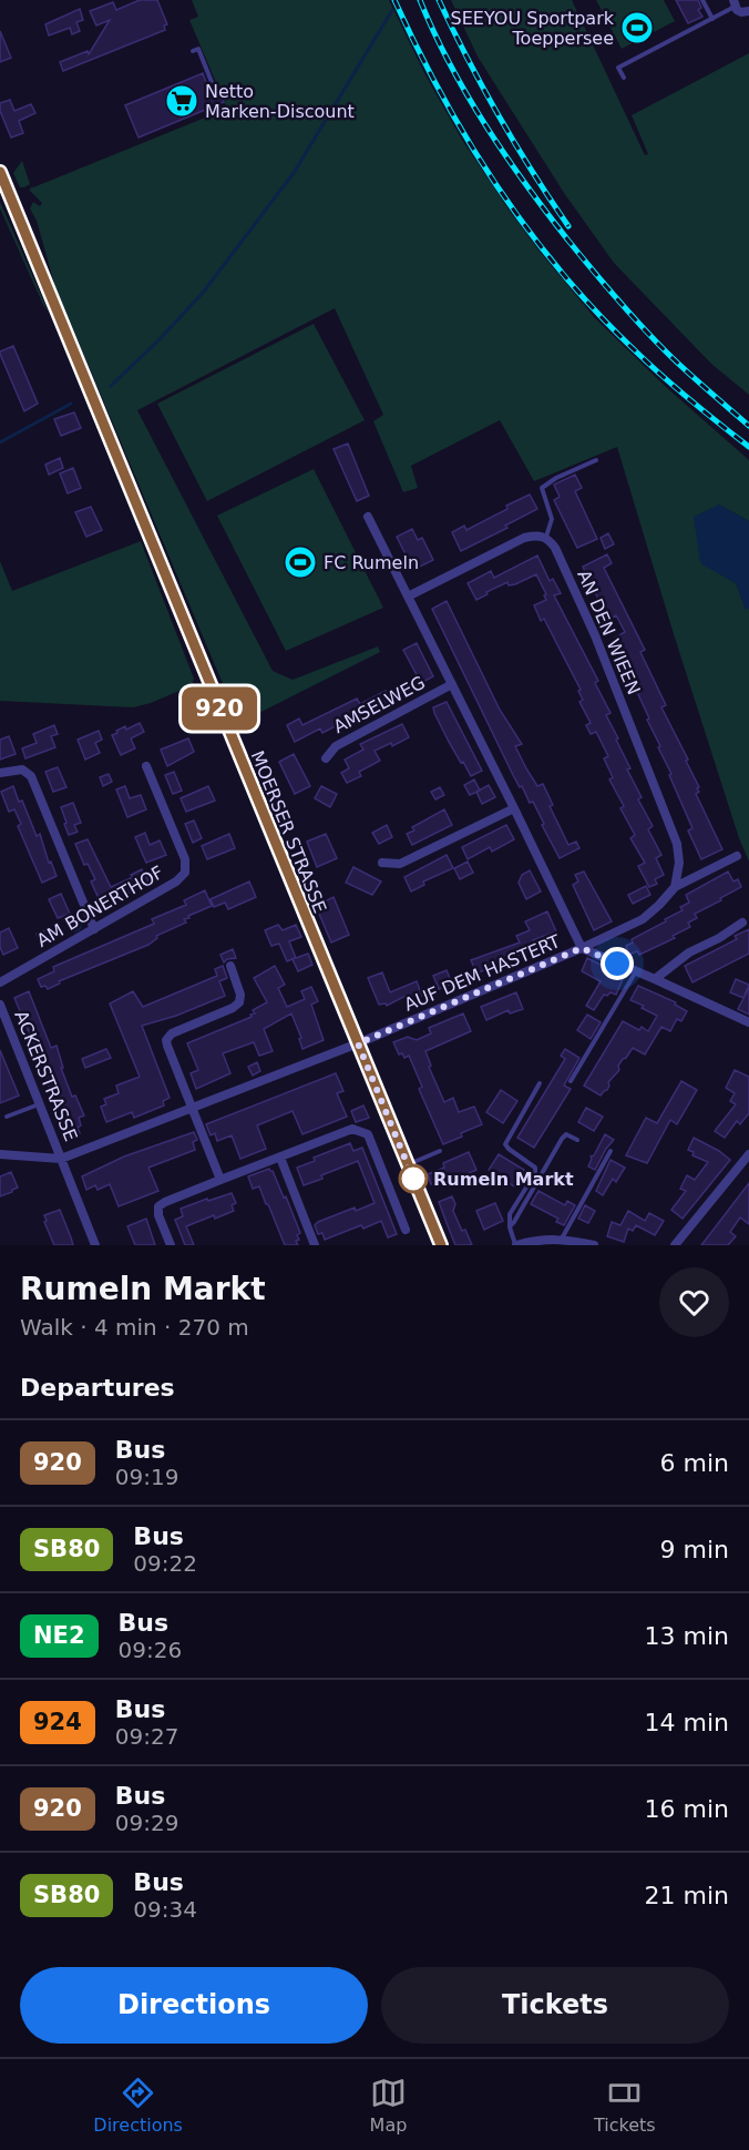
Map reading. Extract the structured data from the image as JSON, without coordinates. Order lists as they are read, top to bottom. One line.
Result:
{"streets":{"main road":["MOERSER STRASSE"],"street":["AN DEN WIEEN","AMSELWEG","AM BONERTHOF","AUF DEM HASTERT","ACKERSTRASSE"]},"crossings":[["MOERSER STRASSE","AUF DEM HASTERT"],["AUF DEM HASTERT","ACKERSTRASSE"]],"places":{"sports":["SEEYOU Sportpark Toeppersee","FC Rumeln"],"supermarket":["Netto Marken-Discount"],"other":["Rumeln Markt"]},"lines":["bus line 920"],"page":{"on_map":"920","heading":[["Rumeln Markt","Walk · 4 min · 270 m"],"Departures"],"list":[{"mark":"920","name":"Bus","note":"09:19","value":"6 min"},{"mark":"SB80","name":"Bus","note":"09:22","value":"9 min"},{"mark":"NE2","name":"Bus","note":"09:26","value":"13 min"},{"mark":"924","name":"Bus","note":"09:27","value":"14 min"},{"mark":"920","name":"Bus","note":"09:29","value":"16 min"},{"mark":"SB80","name":"Bus","note":"09:34","value":"21 min"}],"buttons":["Directions","Tickets"],"tabs":["Directions","Map","Tickets"]}}
